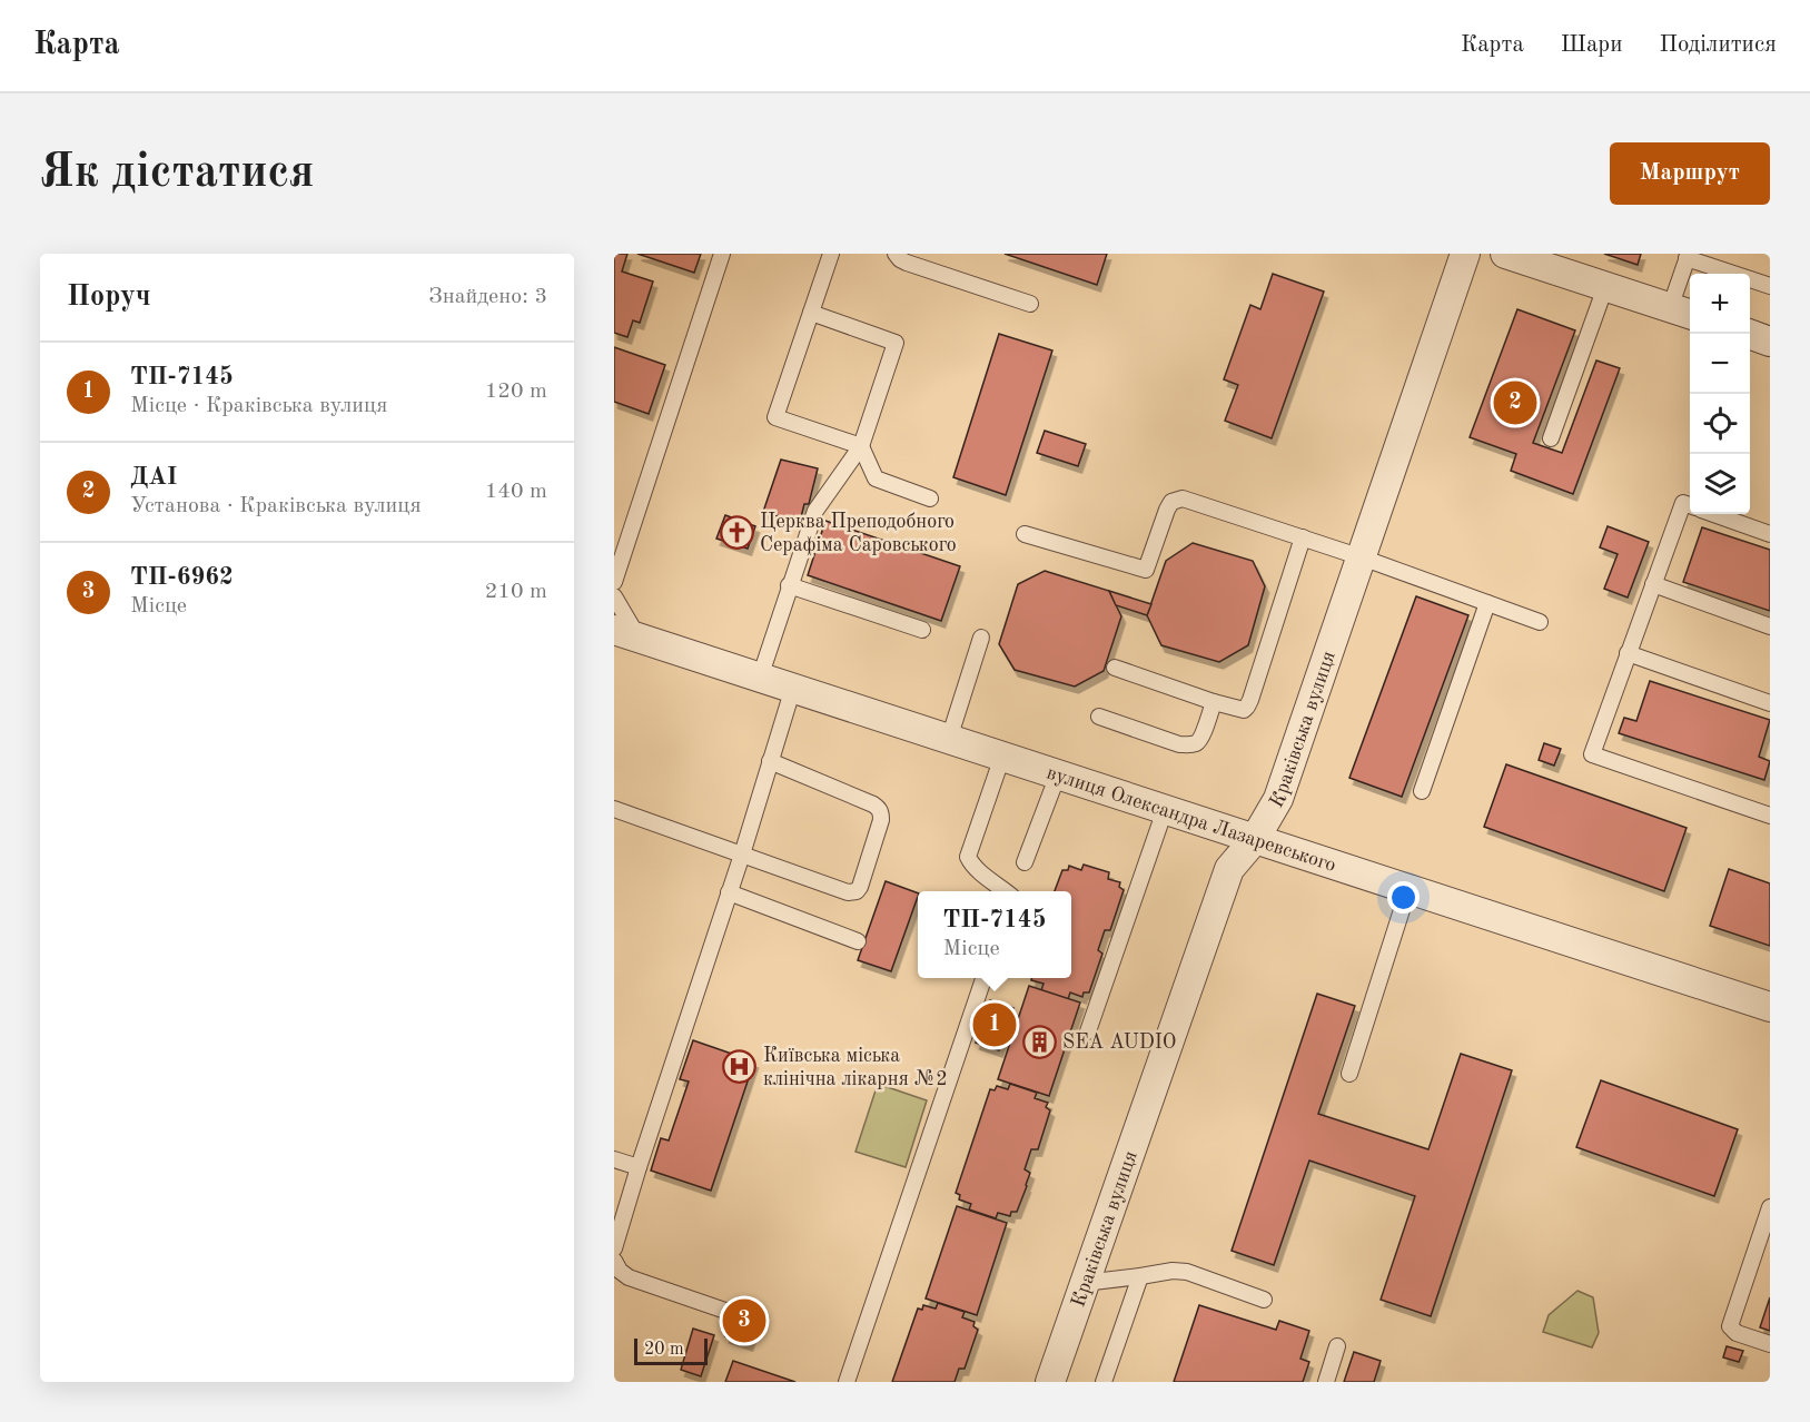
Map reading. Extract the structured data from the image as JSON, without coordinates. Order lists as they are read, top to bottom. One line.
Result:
{"streets":{"street":["Краківська вулиця","вулиця Олександра Лазаревського"]},"crossings":[["Краківська вулиця","вулиця Олександра Лазаревського"]],"places":{"church":["Церква Преподобного Серафіма Саровського"],"building":["SEA AUDIO"],"hospital":["Київська міська клінічна лікарня №2"]},"scale_bar":"20 m","page":{"header":"Карта","nav":["Карта","Шари","Поділитися"],"buttons":"Маршрут","title":"Як дістатися","heading":["Поруч","Знайдено: 3"],"map_buttons":["+","−"],"list":[{"mark":"1","name":"ТП-7145","note":"Місце · Краківська вулиця","value":"120 m"},{"mark":"2","name":"ДАІ","note":"Установа · Краківська вулиця","value":"140 m"},{"mark":"3","name":"ТП-6962","note":"Місце","value":"210 m"}],"pins":["2","1","3"],"popup":["ТП-7145","Місце"],"scale":"20 m"}}
